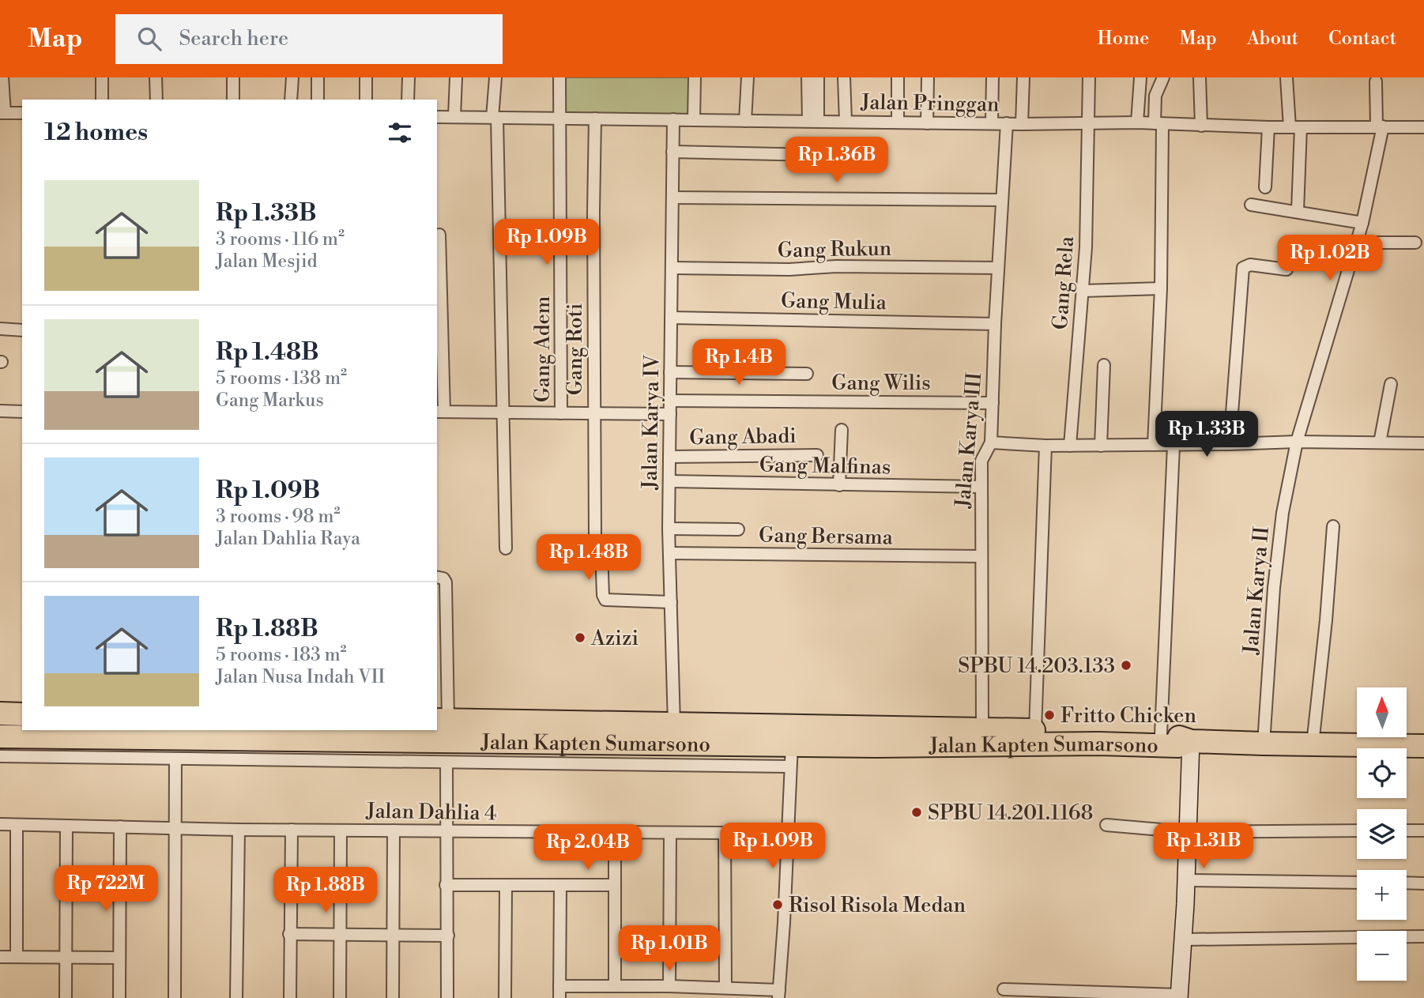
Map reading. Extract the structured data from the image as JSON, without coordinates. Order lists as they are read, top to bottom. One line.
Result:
{"streets":{"highway":["Jalan Kapten Sumarsono"],"street":["Jalan Pringgan","Gang Rukun","Gang Rela","Gang Mulia","Gang Adem","Gang Roti","Gang Wilis","Jalan Karya IV","Gang Abadi","Jalan Karya III","Gang Malfinas","Gang Bersama","Jalan Karya II","Jalan Dahlia 4"]},"crossings":[["Jalan Pringgan","Gang Rela"],["Jalan Pringgan","Gang Adem"],["Jalan Pringgan","Gang Roti"],["Jalan Pringgan","Jalan Karya IV"],["Jalan Pringgan","Jalan Karya III"],["Jalan Pringgan","Jalan Karya II"],["Gang Rukun","Jalan Karya IV"],["Gang Rukun","Jalan Karya III"],["Gang Mulia","Jalan Karya IV"],["Gang Mulia","Jalan Karya III"],["Gang Wilis","Jalan Karya IV"],["Gang Wilis","Jalan Karya III"],["Jalan Karya IV","Gang Abadi"],["Jalan Karya IV","Gang Malfinas"],["Jalan Karya IV","Gang Bersama"],["Jalan Karya IV","Jalan Kapten Sumarsono"],["Jalan Karya III","Gang Malfinas"],["Jalan Karya III","Gang Bersama"],["Jalan Karya III","Jalan Kapten Sumarsono"],["Jalan Karya II","Jalan Kapten Sumarsono"]],"places":["Azizi","SPBU 14.203.133","Fritto Chicken","SPBU 14.201.1168","Risol Risola Medan"],"north":"top","page":{"header":"Map","search":"Search here","nav":["Home","Map","About","Contact"],"heading":"12 homes","price":["Rp 1.36B","Rp 1.09B","Rp 1.02B","Rp 1.4B","Rp 1.33B","Rp 1.48B","Rp 1.09B","Rp 1.31B","Rp 2.04B","Rp 722M","Rp 1.88B","Rp 1.01B"],"list":[{"name":"Rp 1.33B","note":"3 rooms · 116 m² · Jalan Mesjid"},{"name":"Rp 1.48B","note":"5 rooms · 138 m² · Gang Markus"},{"name":"Rp 1.09B","note":"3 rooms · 98 m² · Jalan Dahlia Raya"},{"name":"Rp 1.88B","note":"5 rooms · 183 m² · Jalan Nusa Indah VII"}],"map_buttons":["+","−"]}}
